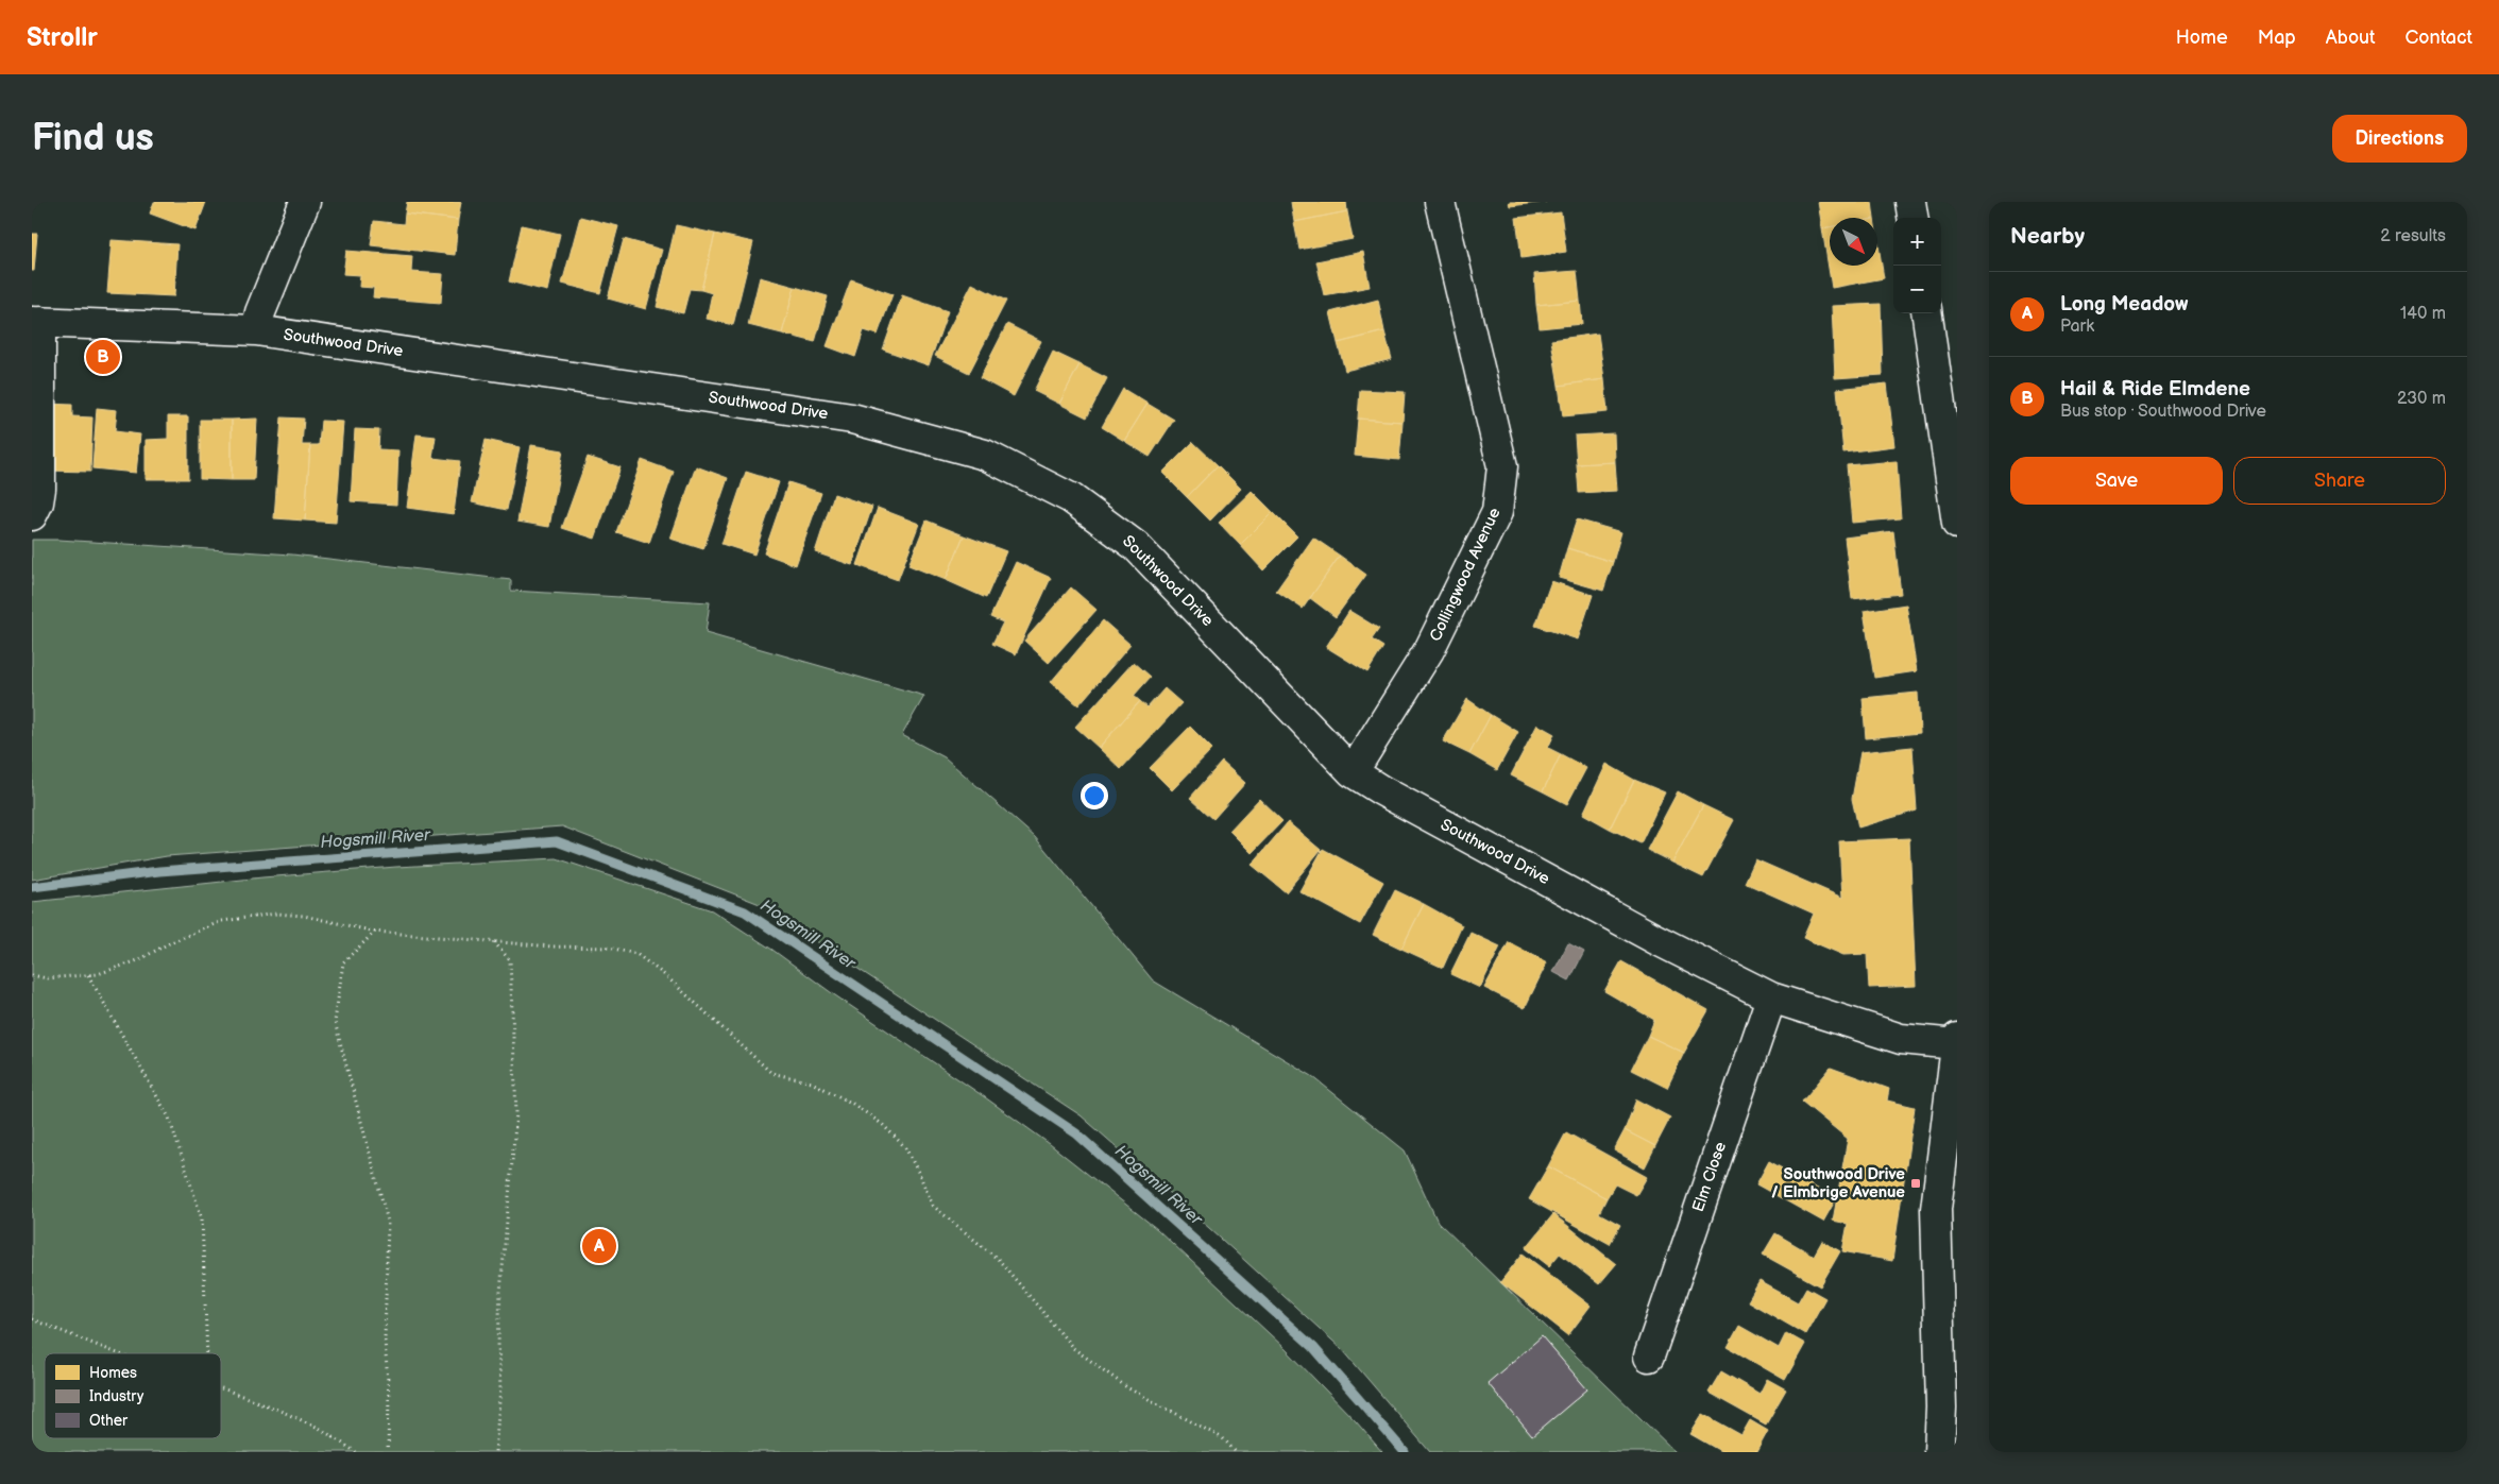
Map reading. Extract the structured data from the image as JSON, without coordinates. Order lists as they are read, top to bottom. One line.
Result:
{"streets":{"street":["Southwood Drive","Collingwood Avenue","Elm Close"]},"crossings":[["Southwood Drive","Collingwood Avenue"],["Southwood Drive","Elm Close"]],"water":["Hogsmill River"],"places":{"transit":["Southwood Drive / Elmbrige Avenue"]},"legend":["Homes","Industry","Other"],"north":"bottom right","page":{"header":"Strollr","nav":["Home","Map","About","Contact"],"buttons":["Directions",["Save","Share"]],"title":"Find us","heading":["Nearby","2 results"],"map_buttons":["+","−"],"list":[{"mark":"A","name":"Long Meadow","note":"Park","value":"140 m"},{"mark":"B","name":"Hail & Ride Elmdene","note":"Bus stop · Southwood Drive","value":"230 m"}],"pins":["B","A"]}}
